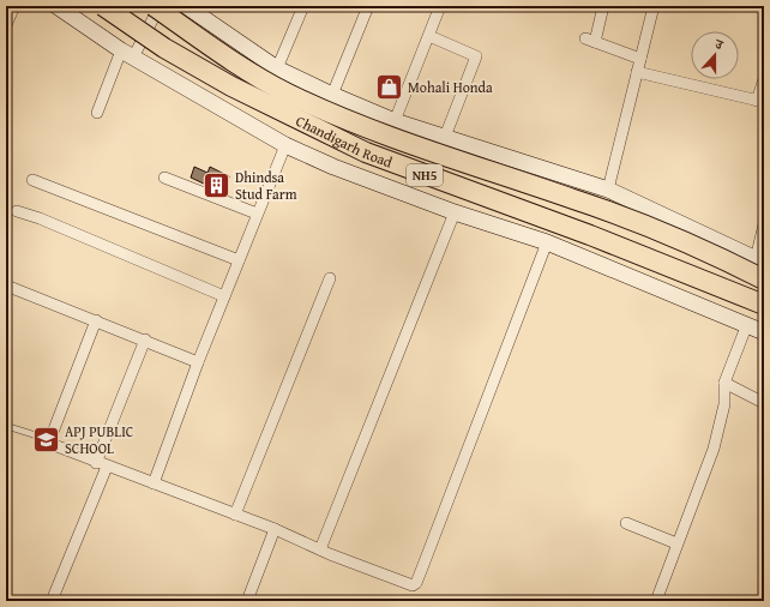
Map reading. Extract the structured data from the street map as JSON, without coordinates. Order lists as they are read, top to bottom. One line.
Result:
{"streets":{"highway":["Chandigarh Road","NH5"]},"places":{"shop":["Mohali Honda"],"building":["Dhindsa Stud Farm"],"school or university":["APJ PUBLIC SCHOOL"]},"north":"top"}
